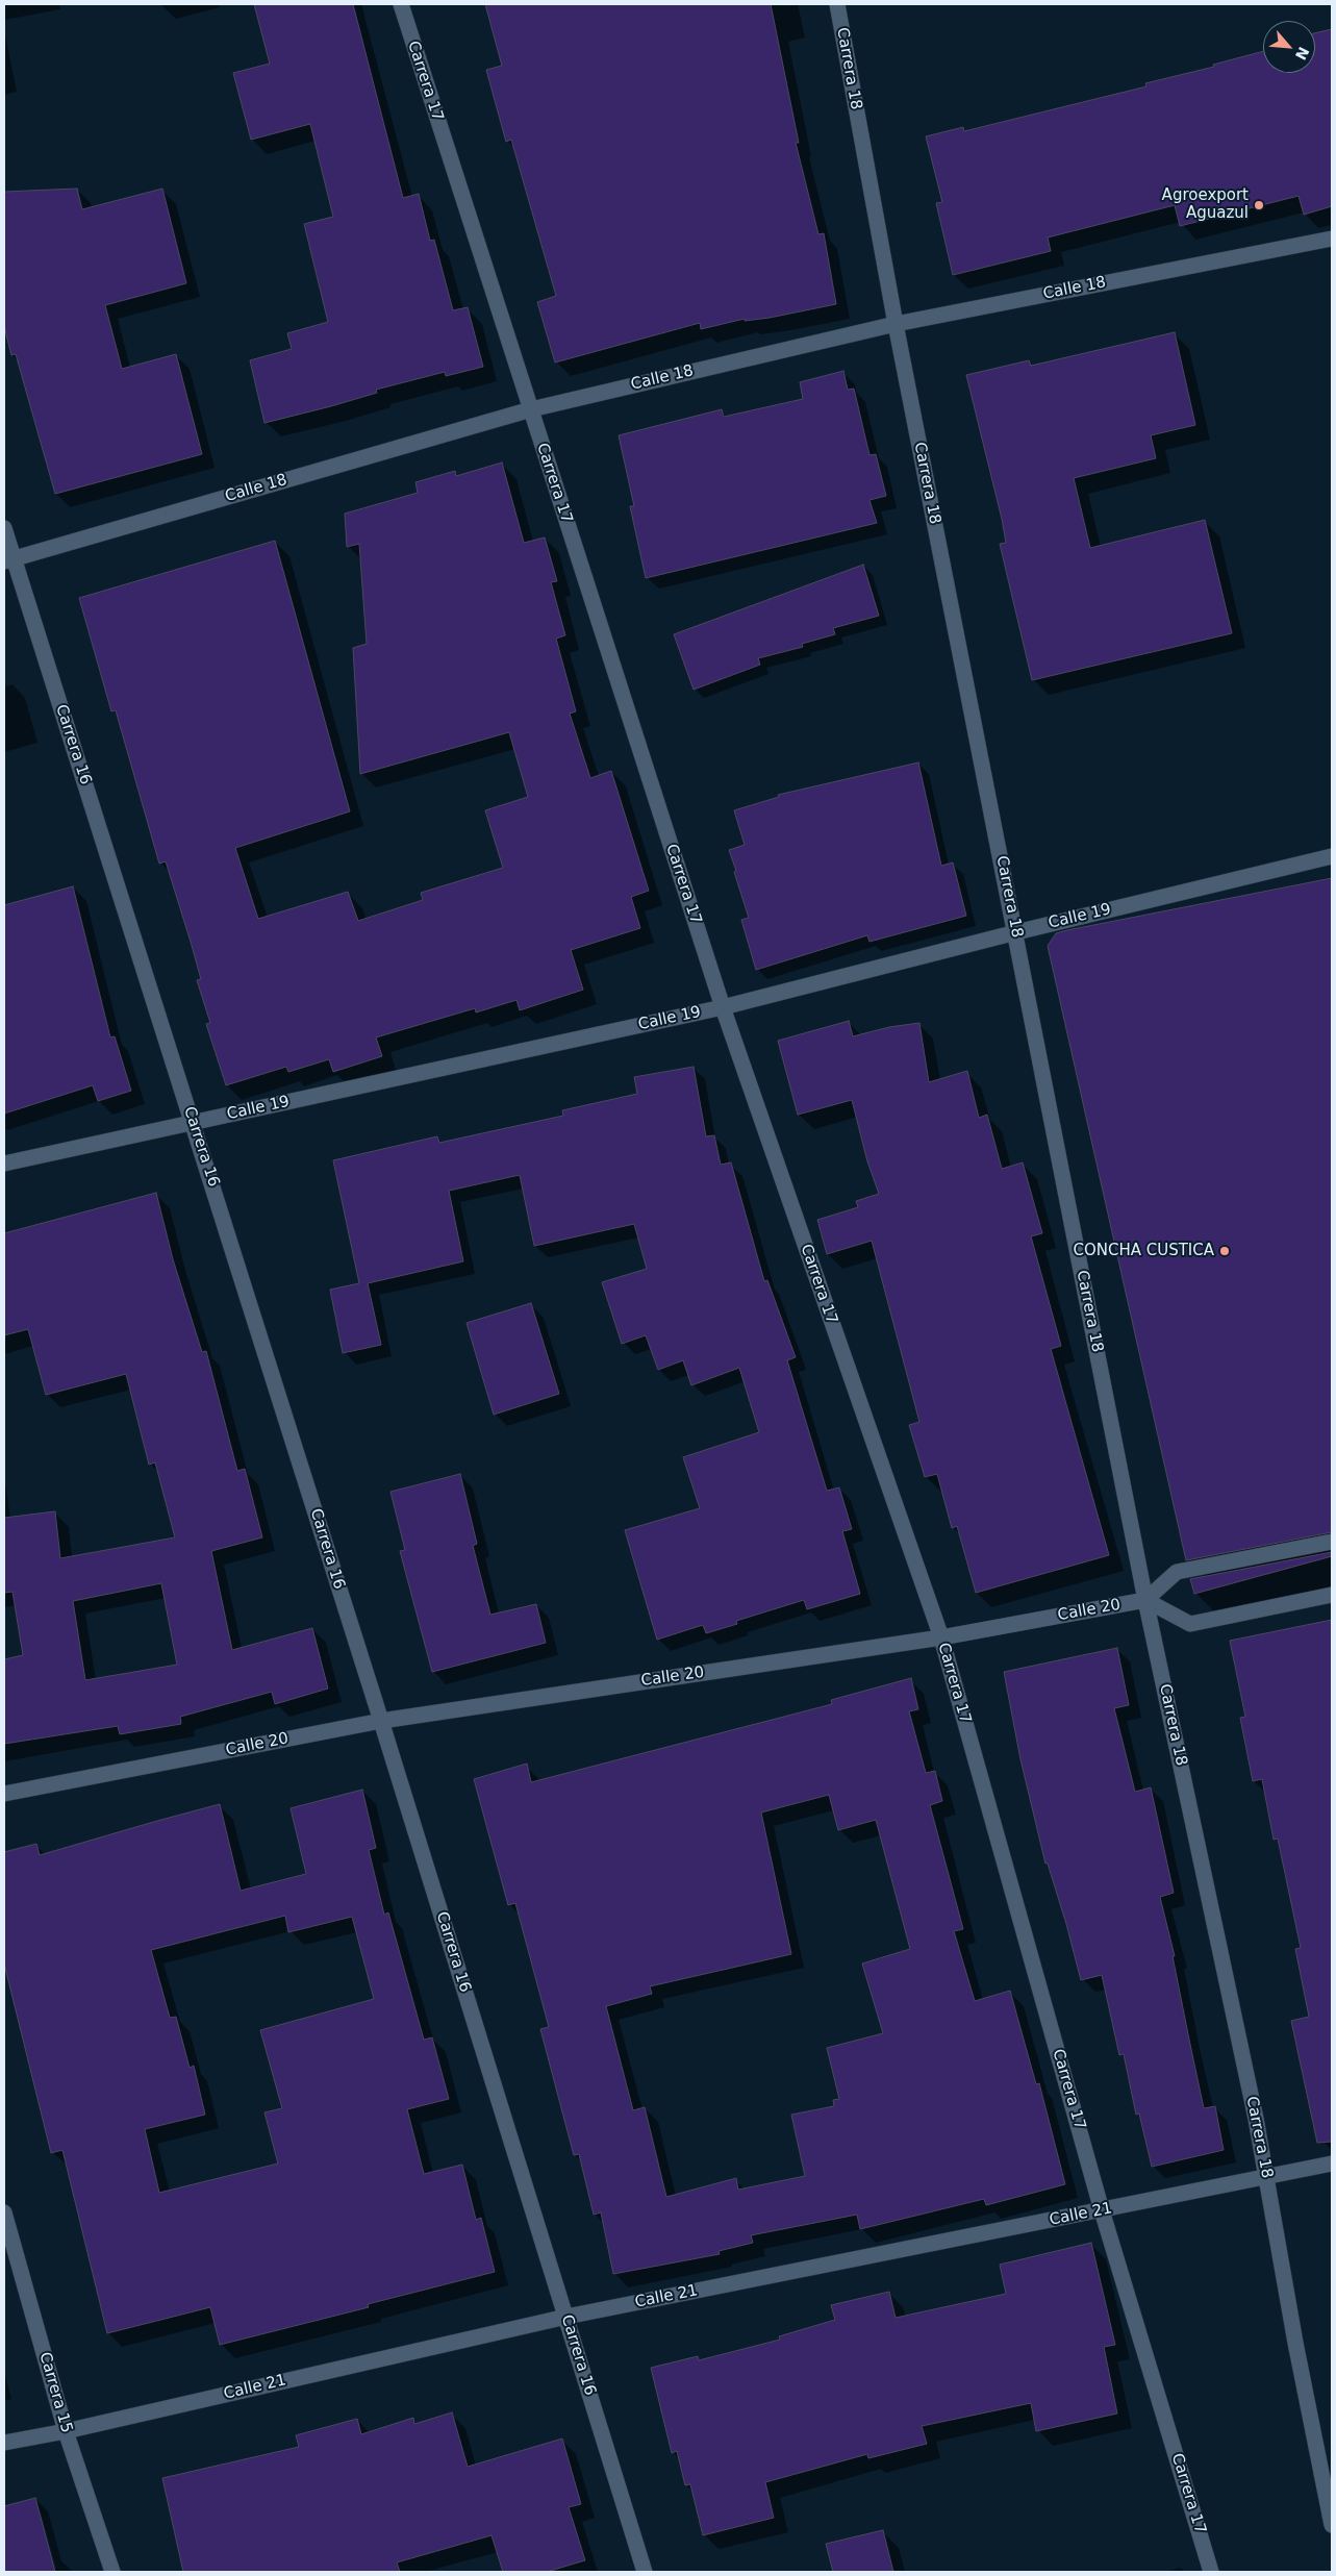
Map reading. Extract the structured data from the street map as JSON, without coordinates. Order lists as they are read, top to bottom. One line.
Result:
{"streets":{"street":["Carrera 18","Carrera 17","Calle 18","Carrera 16","Calle 19","Calle 20","Calle 21","Carrera 15"]},"crossings":[["Carrera 18","Calle 18"],["Carrera 18","Calle 19"],["Carrera 18","Calle 20"],["Carrera 18","Calle 21"],["Carrera 17","Calle 18"],["Carrera 17","Calle 19"],["Carrera 17","Calle 20"],["Carrera 17","Calle 21"],["Calle 18","Carrera 16"],["Carrera 16","Calle 19"],["Carrera 16","Calle 20"],["Carrera 16","Calle 21"],["Calle 21","Carrera 15"]],"places":["Agroexport Aguazul","CONCHA CUSTICA"],"north":"bottom right"}
